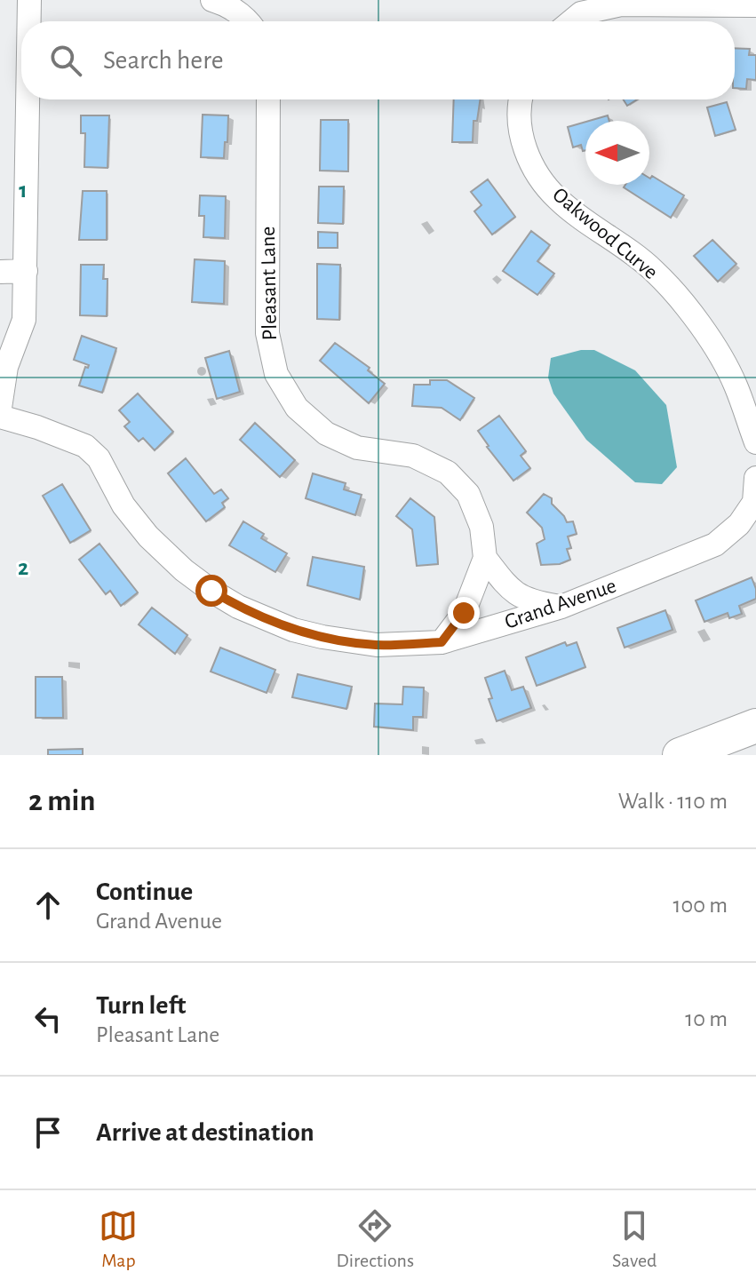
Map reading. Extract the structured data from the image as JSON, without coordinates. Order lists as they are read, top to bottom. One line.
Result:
{"streets":{"street":["Oakwood Curve","Pleasant Lane","Grand Avenue"]},"crossings":[["Pleasant Lane","Grand Avenue"]],"north":"left","page":{"search":"Search here","heading":["2 min","Walk · 110 m"],"list":[["Continue","Grand Avenue","100 m"],["Turn left","Pleasant Lane","10 m"],"Arrive at destination"],"nav":["Map","Directions","Saved"]},"grid":{"rows":["1","2"]}}
